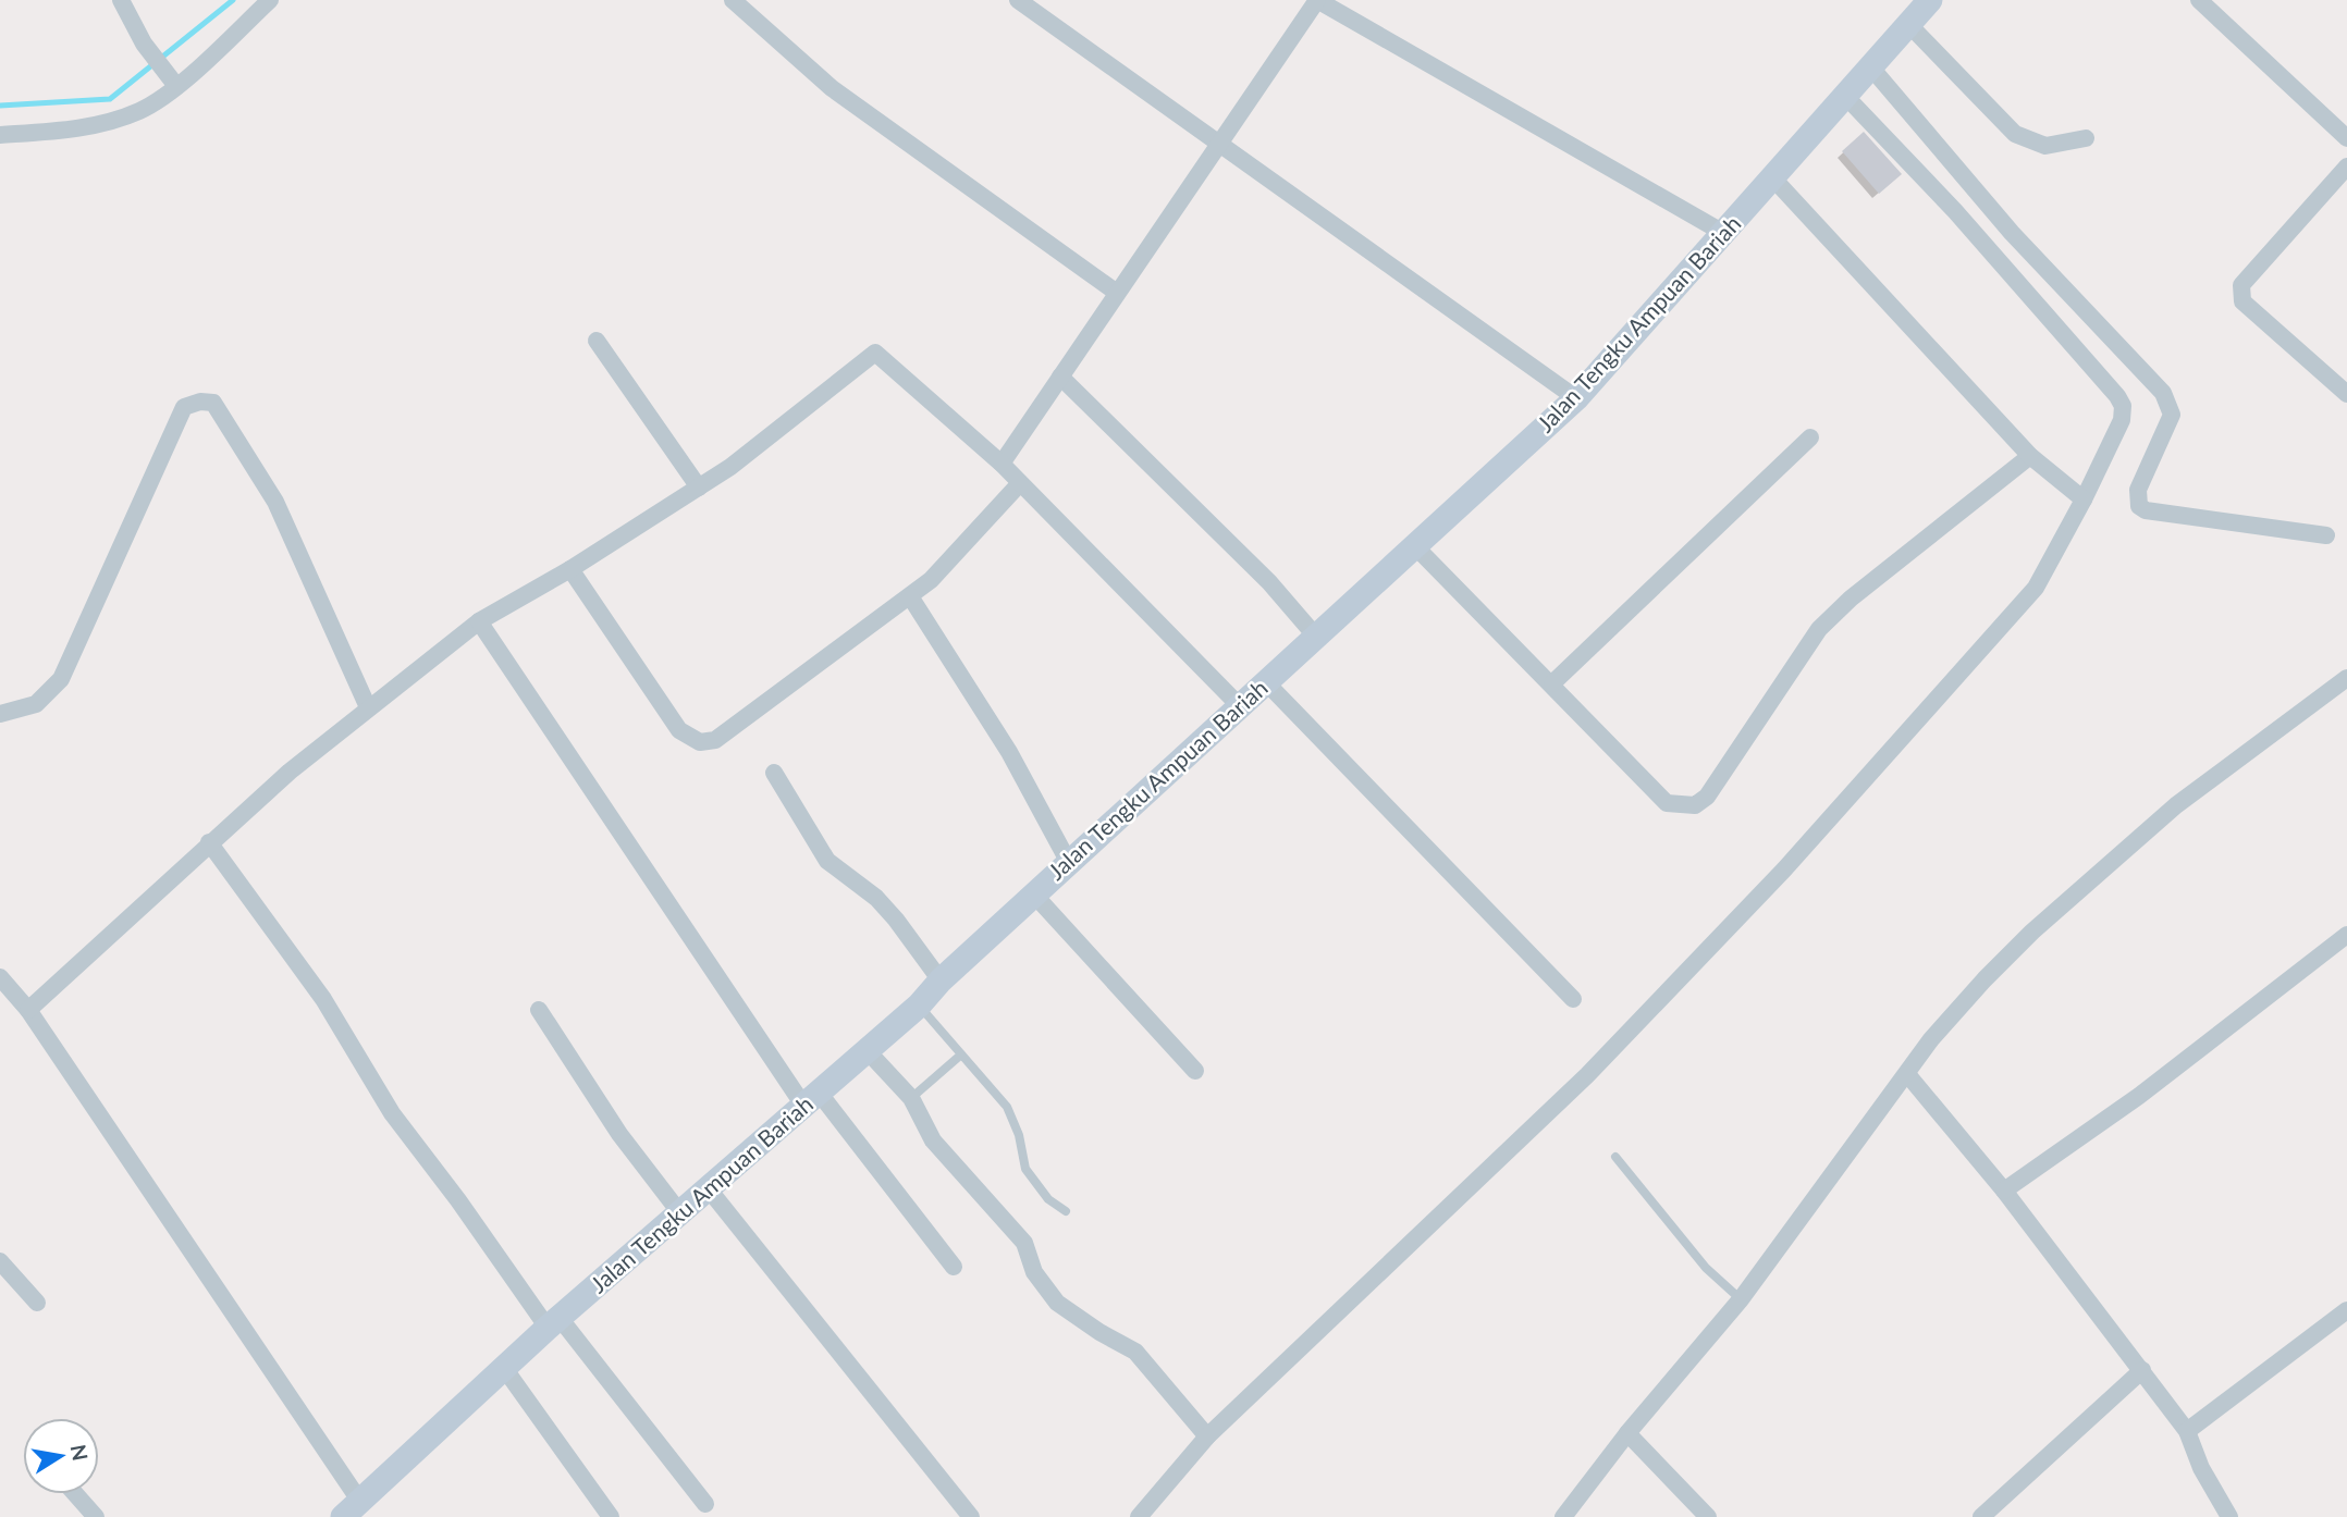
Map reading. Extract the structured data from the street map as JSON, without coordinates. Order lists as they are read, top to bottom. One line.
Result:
{"streets":{"main road":["Jalan Tengku Ampuan Bariah"]},"north":"right"}
